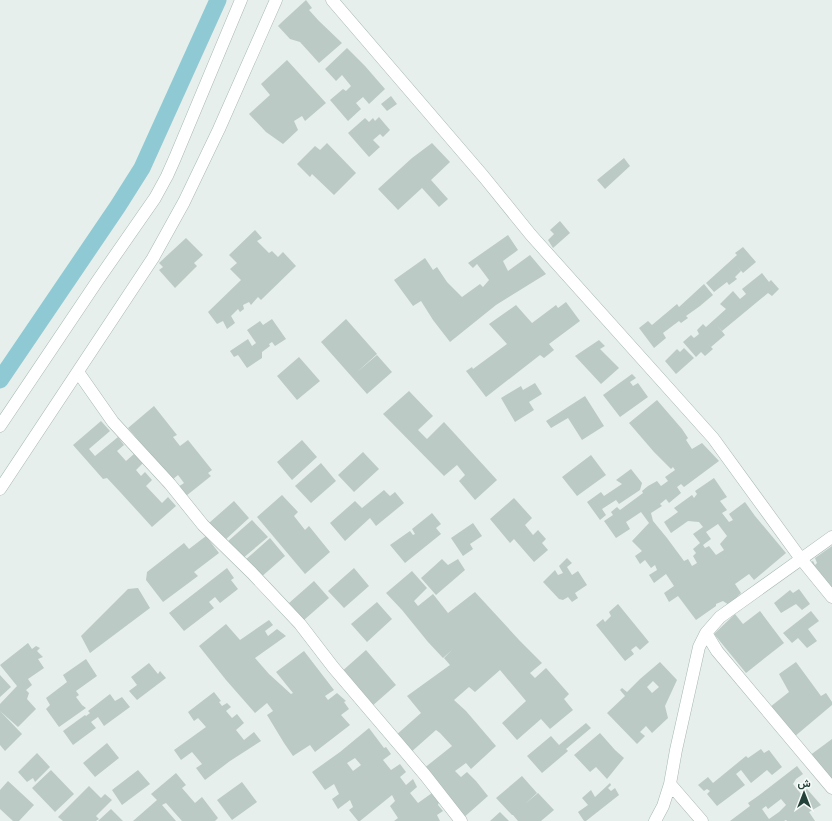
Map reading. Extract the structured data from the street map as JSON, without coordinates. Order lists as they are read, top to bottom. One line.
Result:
{"north":"top"}
